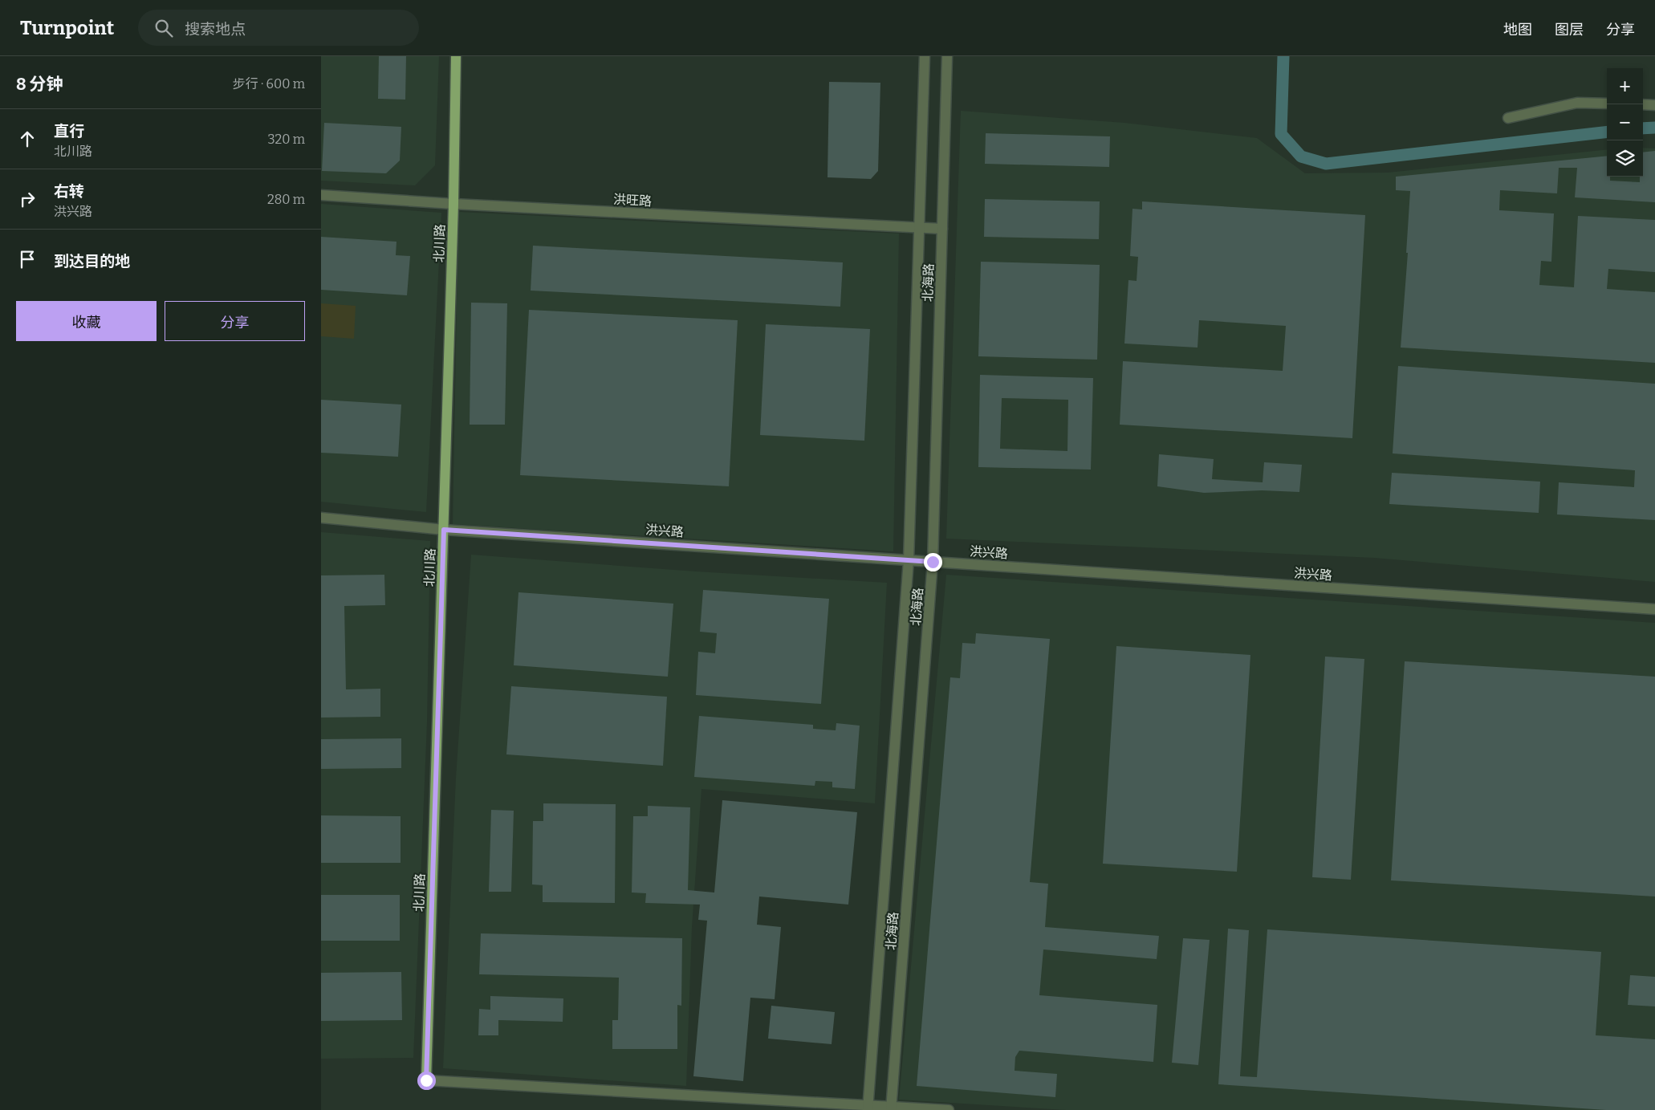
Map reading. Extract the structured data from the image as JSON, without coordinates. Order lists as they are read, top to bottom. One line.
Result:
{"streets":{"main road":["北川路"],"street":["洪旺路","北海路","洪兴路"]},"crossings":[["洪旺路","北川路"],["洪旺路","北海路"],["北川路","洪兴路"],["北海路","洪兴路"]],"page":{"header":"Turnpoint","search":"搜索地点","nav":["地图","图层","分享"],"heading":["8 分钟","步行 · 600 m"],"map_buttons":["+","−"],"list":[["直行","北川路","320 m"],["右转","洪兴路","280 m"],"到达目的地"],"buttons":["收藏","分享"]}}
